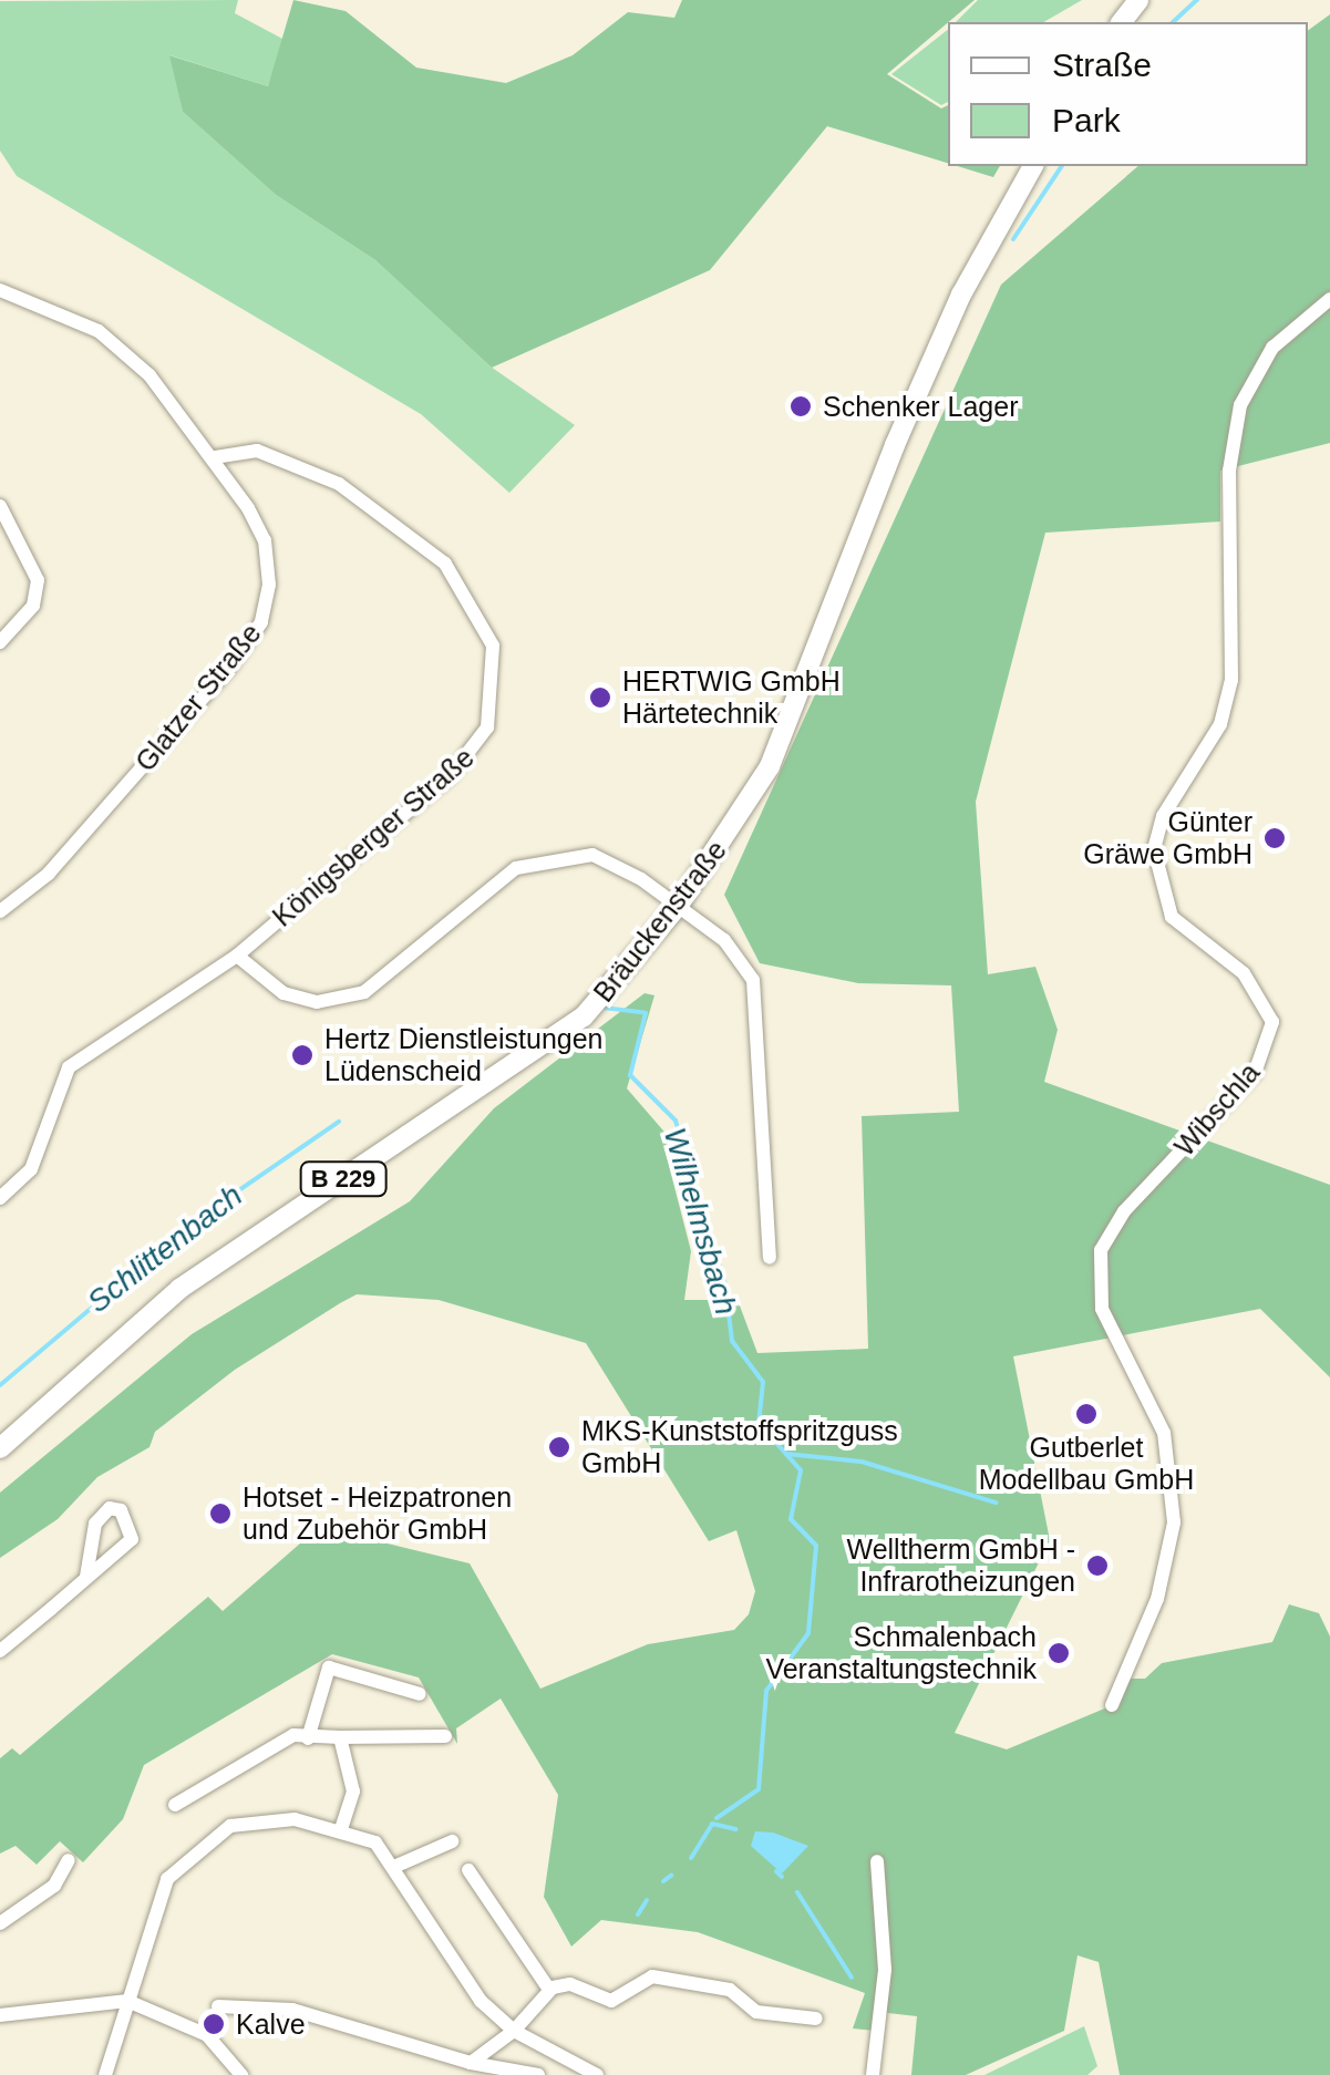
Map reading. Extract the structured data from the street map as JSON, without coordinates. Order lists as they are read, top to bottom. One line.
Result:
{"streets":{"main road":["Bräuckenstraße","B 229"],"street":["Glatzer Straße","Königsberger Straße","Wibschla"]},"crossings":[["Glatzer Straße","Königsberger Straße"]],"water":["Wilhelmsbach","Schlittenbach"],"places":["Schenker Lager","HERTWIG GmbH Härtetechnik","Günter Gräwe GmbH","Hertz Dienstleistungen Lüdenscheid","Gutberlet Modellbau GmbH","MKS-Kunststoffspritzguss GmbH","Hotset - Heizpatronen und Zubehör GmbH","Welltherm GmbH - Infrarotheizungen","Schmalenbach Veranstaltungstechnik","Kalve"],"legend":["Straße","Park"]}
